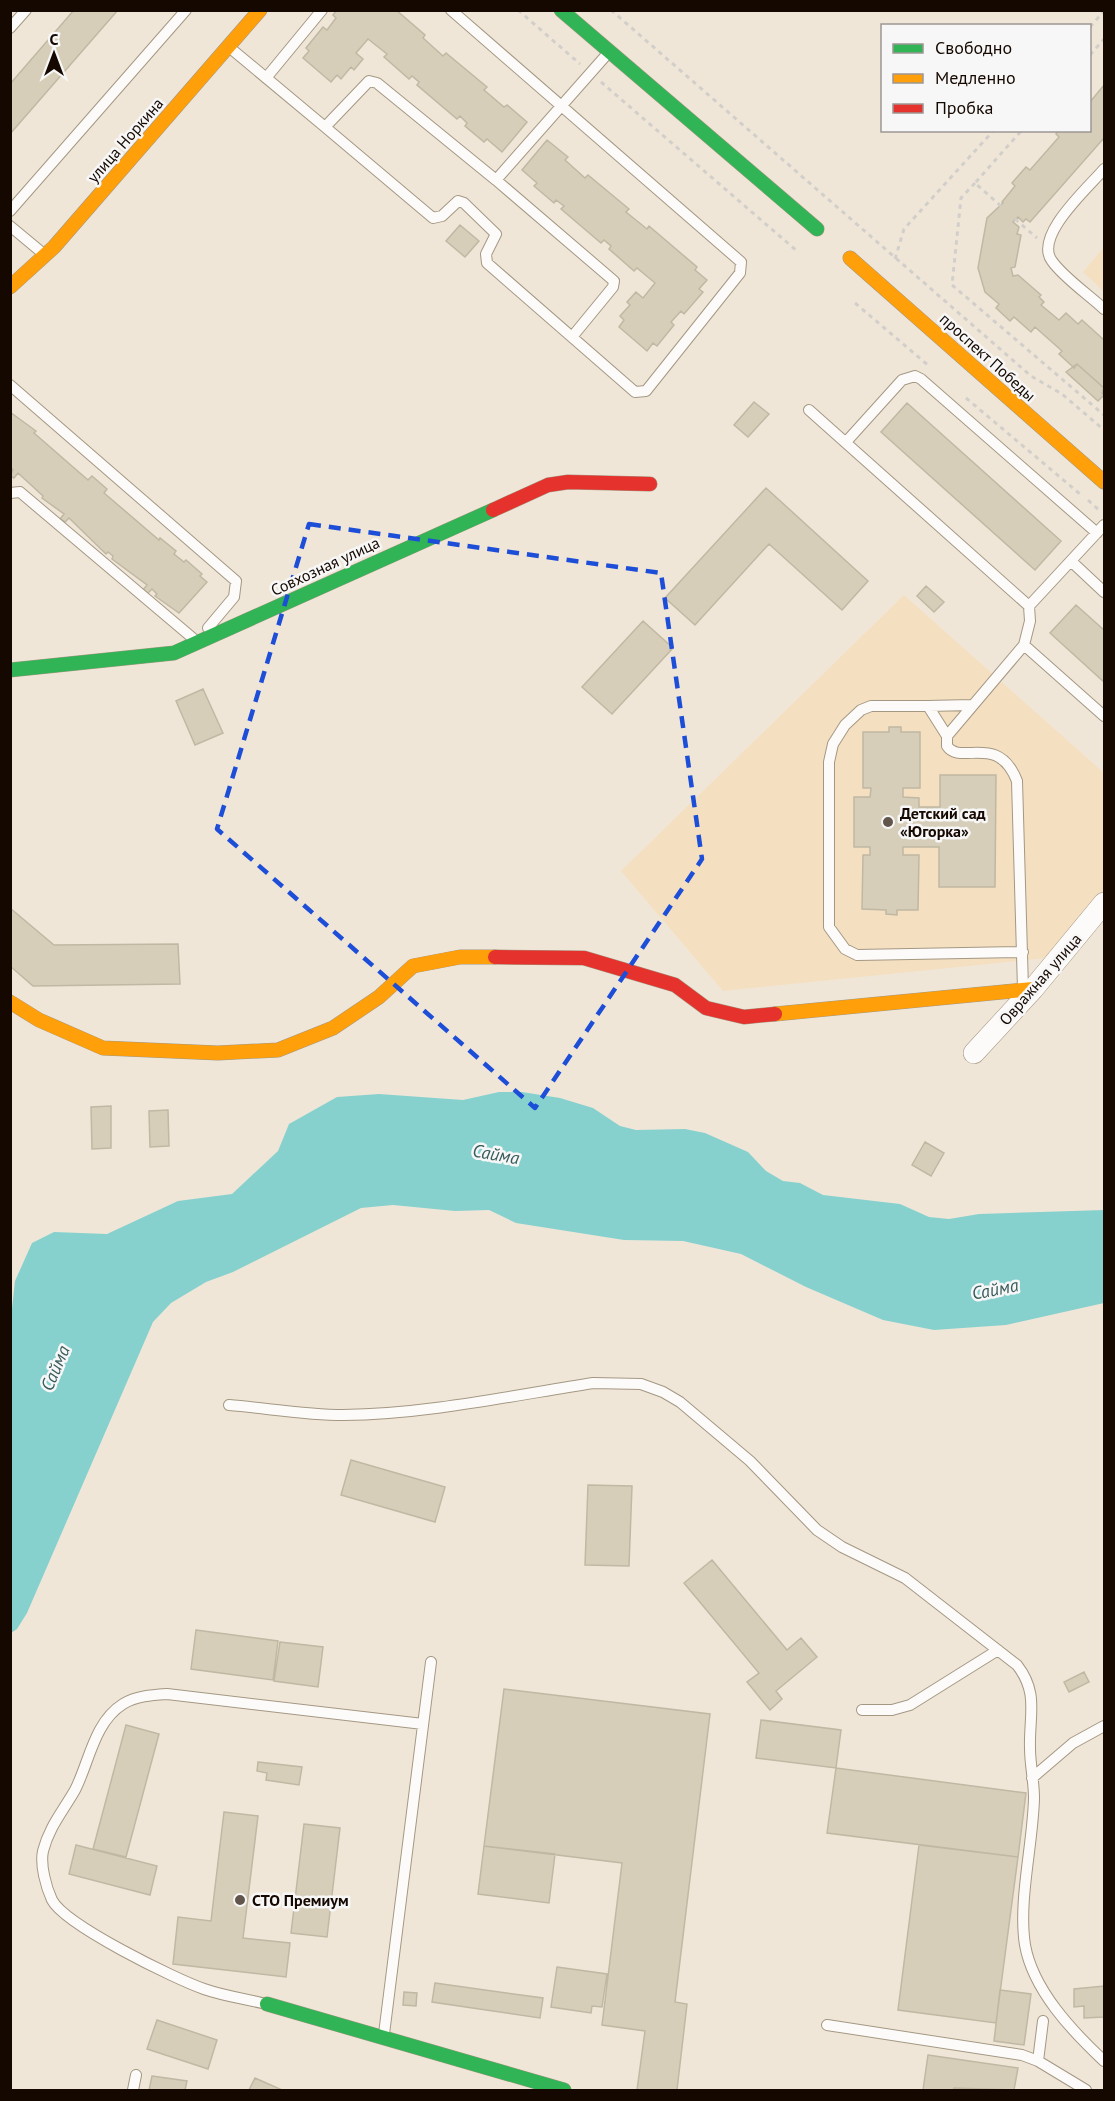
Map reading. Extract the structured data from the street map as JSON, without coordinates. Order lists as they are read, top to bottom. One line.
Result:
{"streets":{"street":["улица Норкина","проспект Победы","Совхозная улица","Овражная улица"]},"water":["Сайма"],"places":["Детский сад «Югорка»","СТО Премиум"],"legend":["Свободно","Медленно","Пробка"],"north":"top"}
